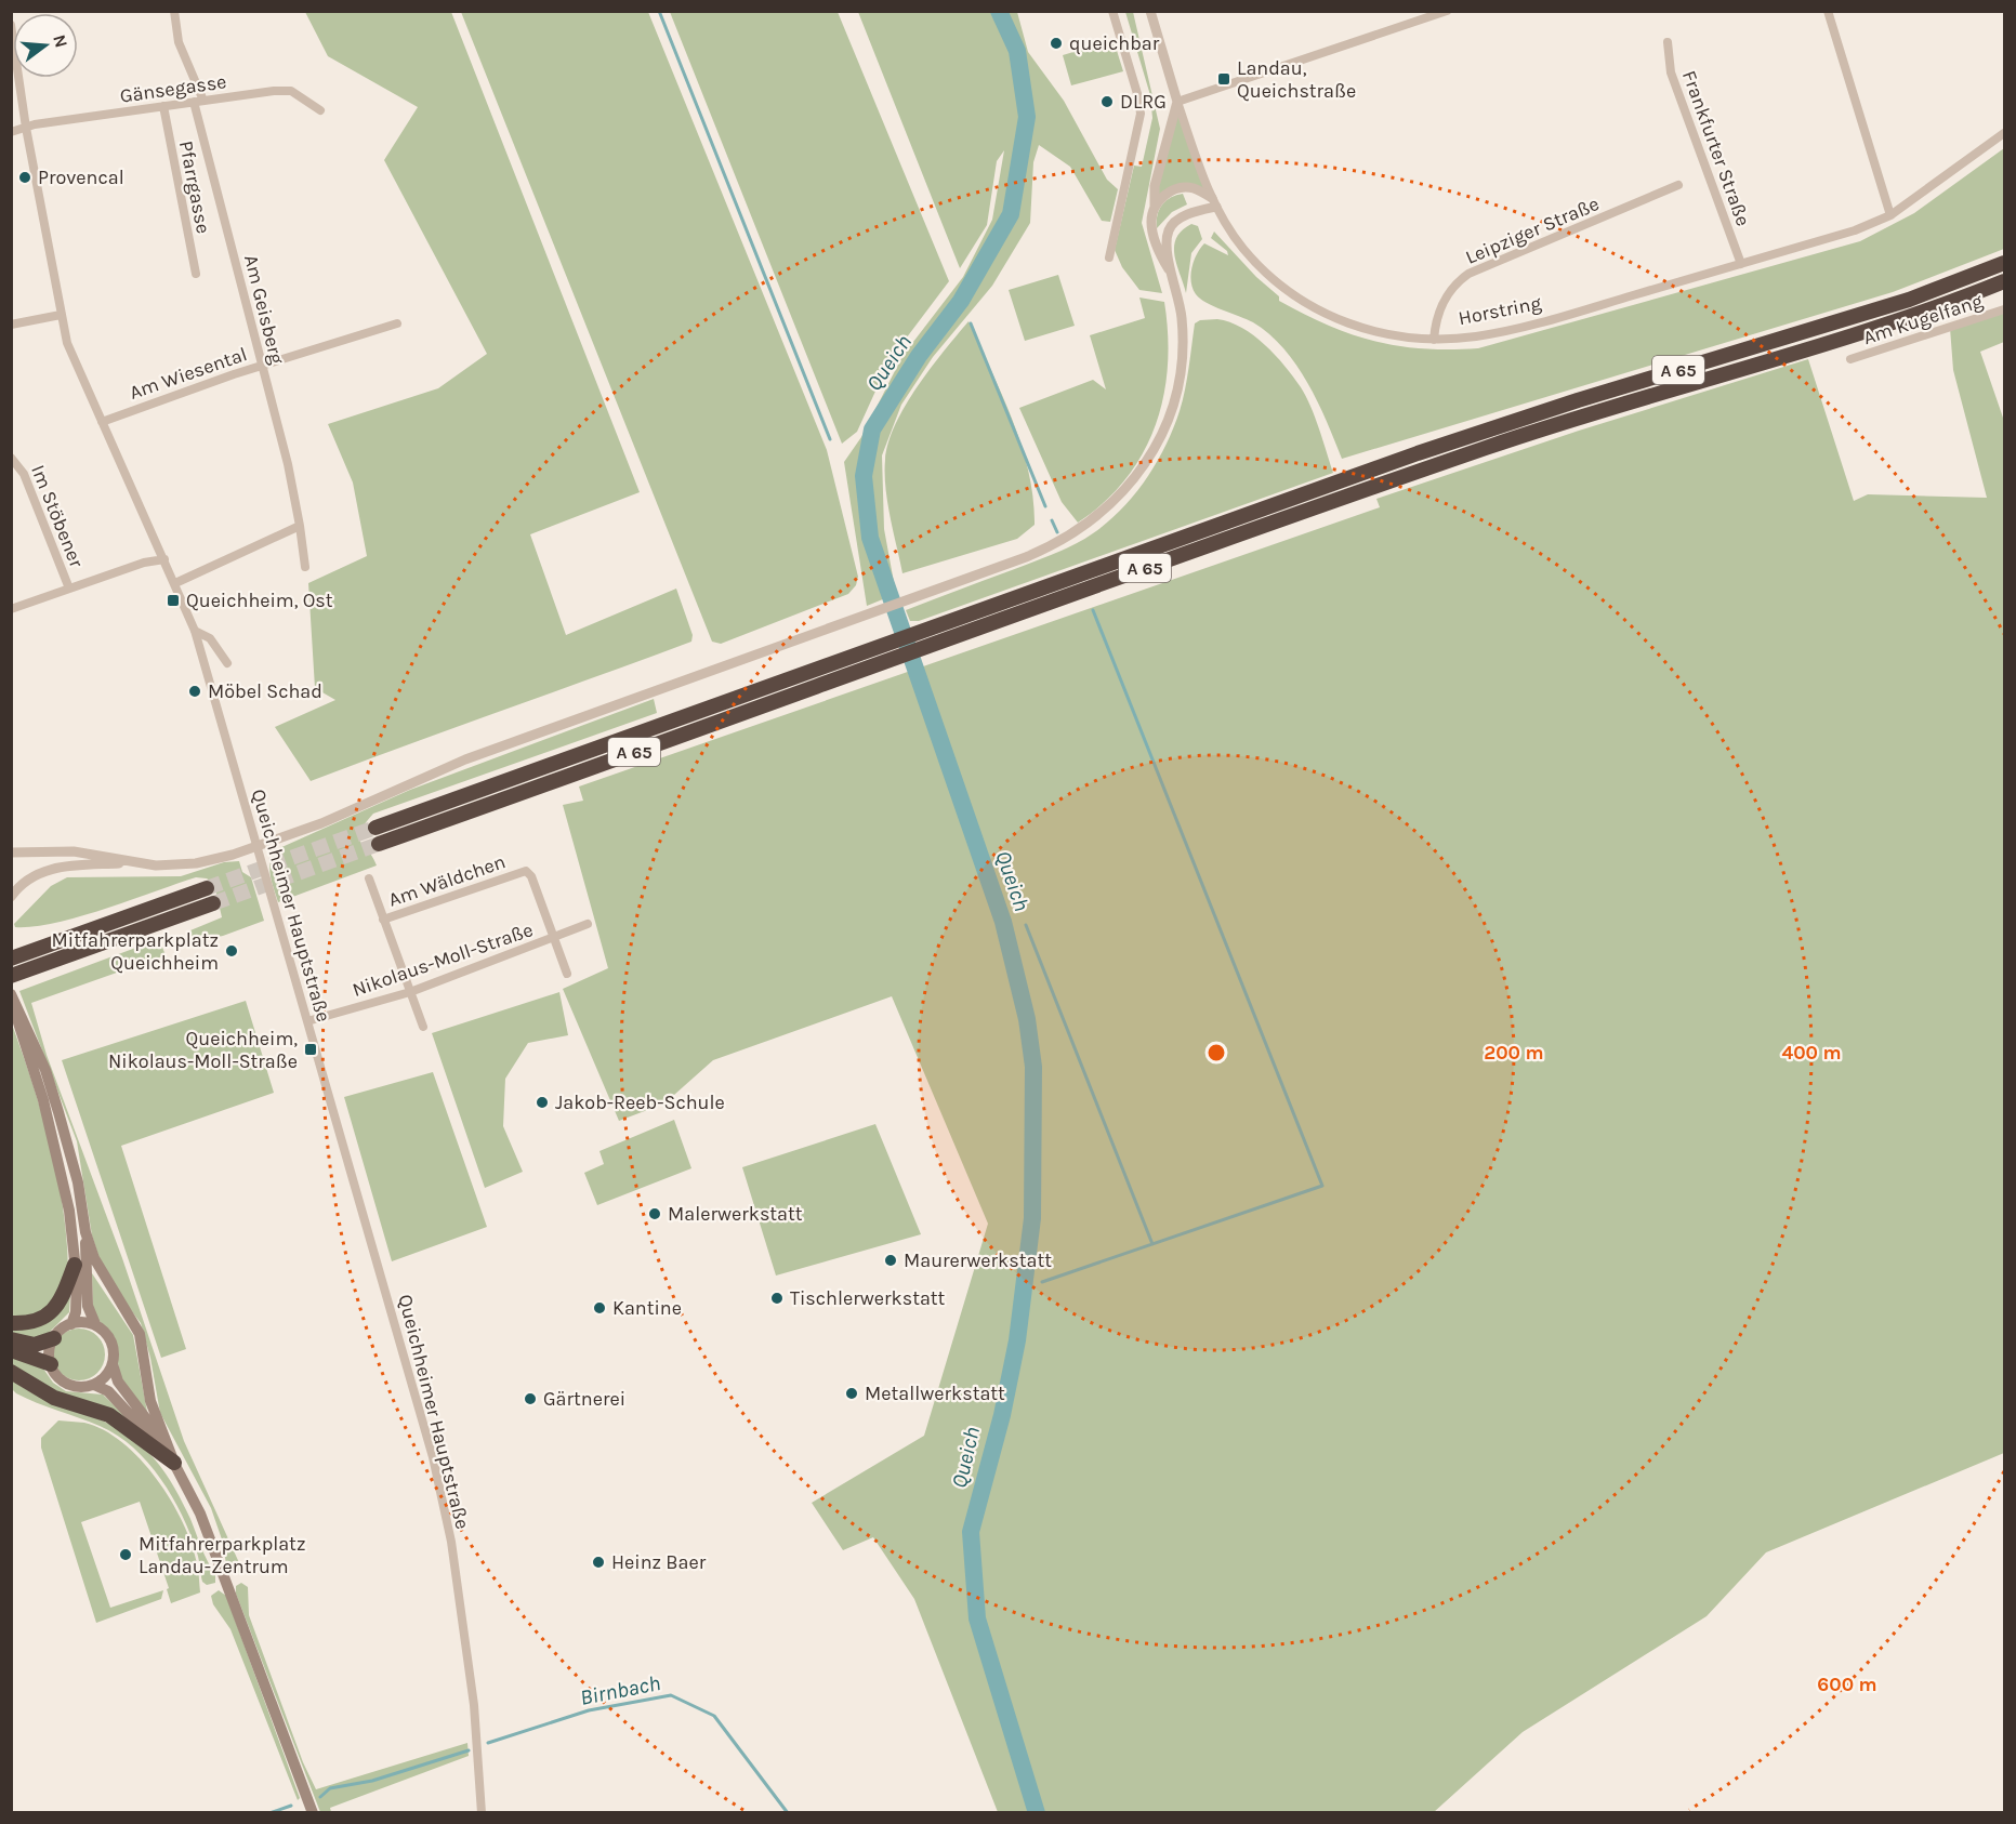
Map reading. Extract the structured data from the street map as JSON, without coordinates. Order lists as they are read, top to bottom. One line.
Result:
{"streets":{"highway":["A 65"],"street":["Gänsegasse","Frankfurter Straße","Pfarrgasse","Leipziger Straße","Am Geisberg","Horstring","Am Kugelfang","Am Wiesental","Im Stöbener","Am Wäldchen","Queichheimer Hauptstraße","Nikolaus-Moll-Straße"]},"crossings":[["Gänsegasse","Pfarrgasse"],["Gänsegasse","Am Geisberg"],["Gänsegasse","Queichheimer Hauptstraße"],["Frankfurter Straße","Horstring"],["Leipziger Straße","Horstring"],["Am Geisberg","Am Wiesental"],["Am Wiesental","Queichheimer Hauptstraße"],["Im Stöbener","Queichheimer Hauptstraße"],["Am Wäldchen","Nikolaus-Moll-Straße"],["Queichheimer Hauptstraße","Nikolaus-Moll-Straße"]],"water":["Queich","Birnbach"],"places":{"other":["queichbar","DLRG","Provencal","Möbel Schad","Mitfahrerparkplatz Queichheim","Jakob-Reeb-Schule","Malerwerkstatt","Maurerwerkstatt","Tischlerwerkstatt","Kantine","Metallwerkstatt","Gärtnerei","Mitfahrerparkplatz Landau-Zentrum","Heinz Baer"],"transit":["Landau, Queichstraße","Queichheim, Ost","Queichheim, Nikolaus-Moll-Straße"]},"north":"right","rings":["200 m","400 m","600 m"]}
